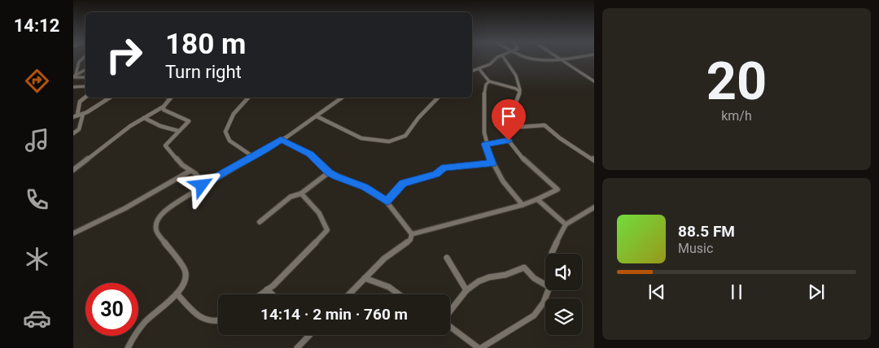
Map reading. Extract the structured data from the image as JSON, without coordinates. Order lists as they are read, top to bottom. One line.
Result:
{"page":{"tabs":"14:12","tile":["20","km/h"],"turn":["180 m","Turn right"],"song":["88.5 FM","Music"],"limit":"30","trip":"14:14 · 2 min · 760 m"}}
